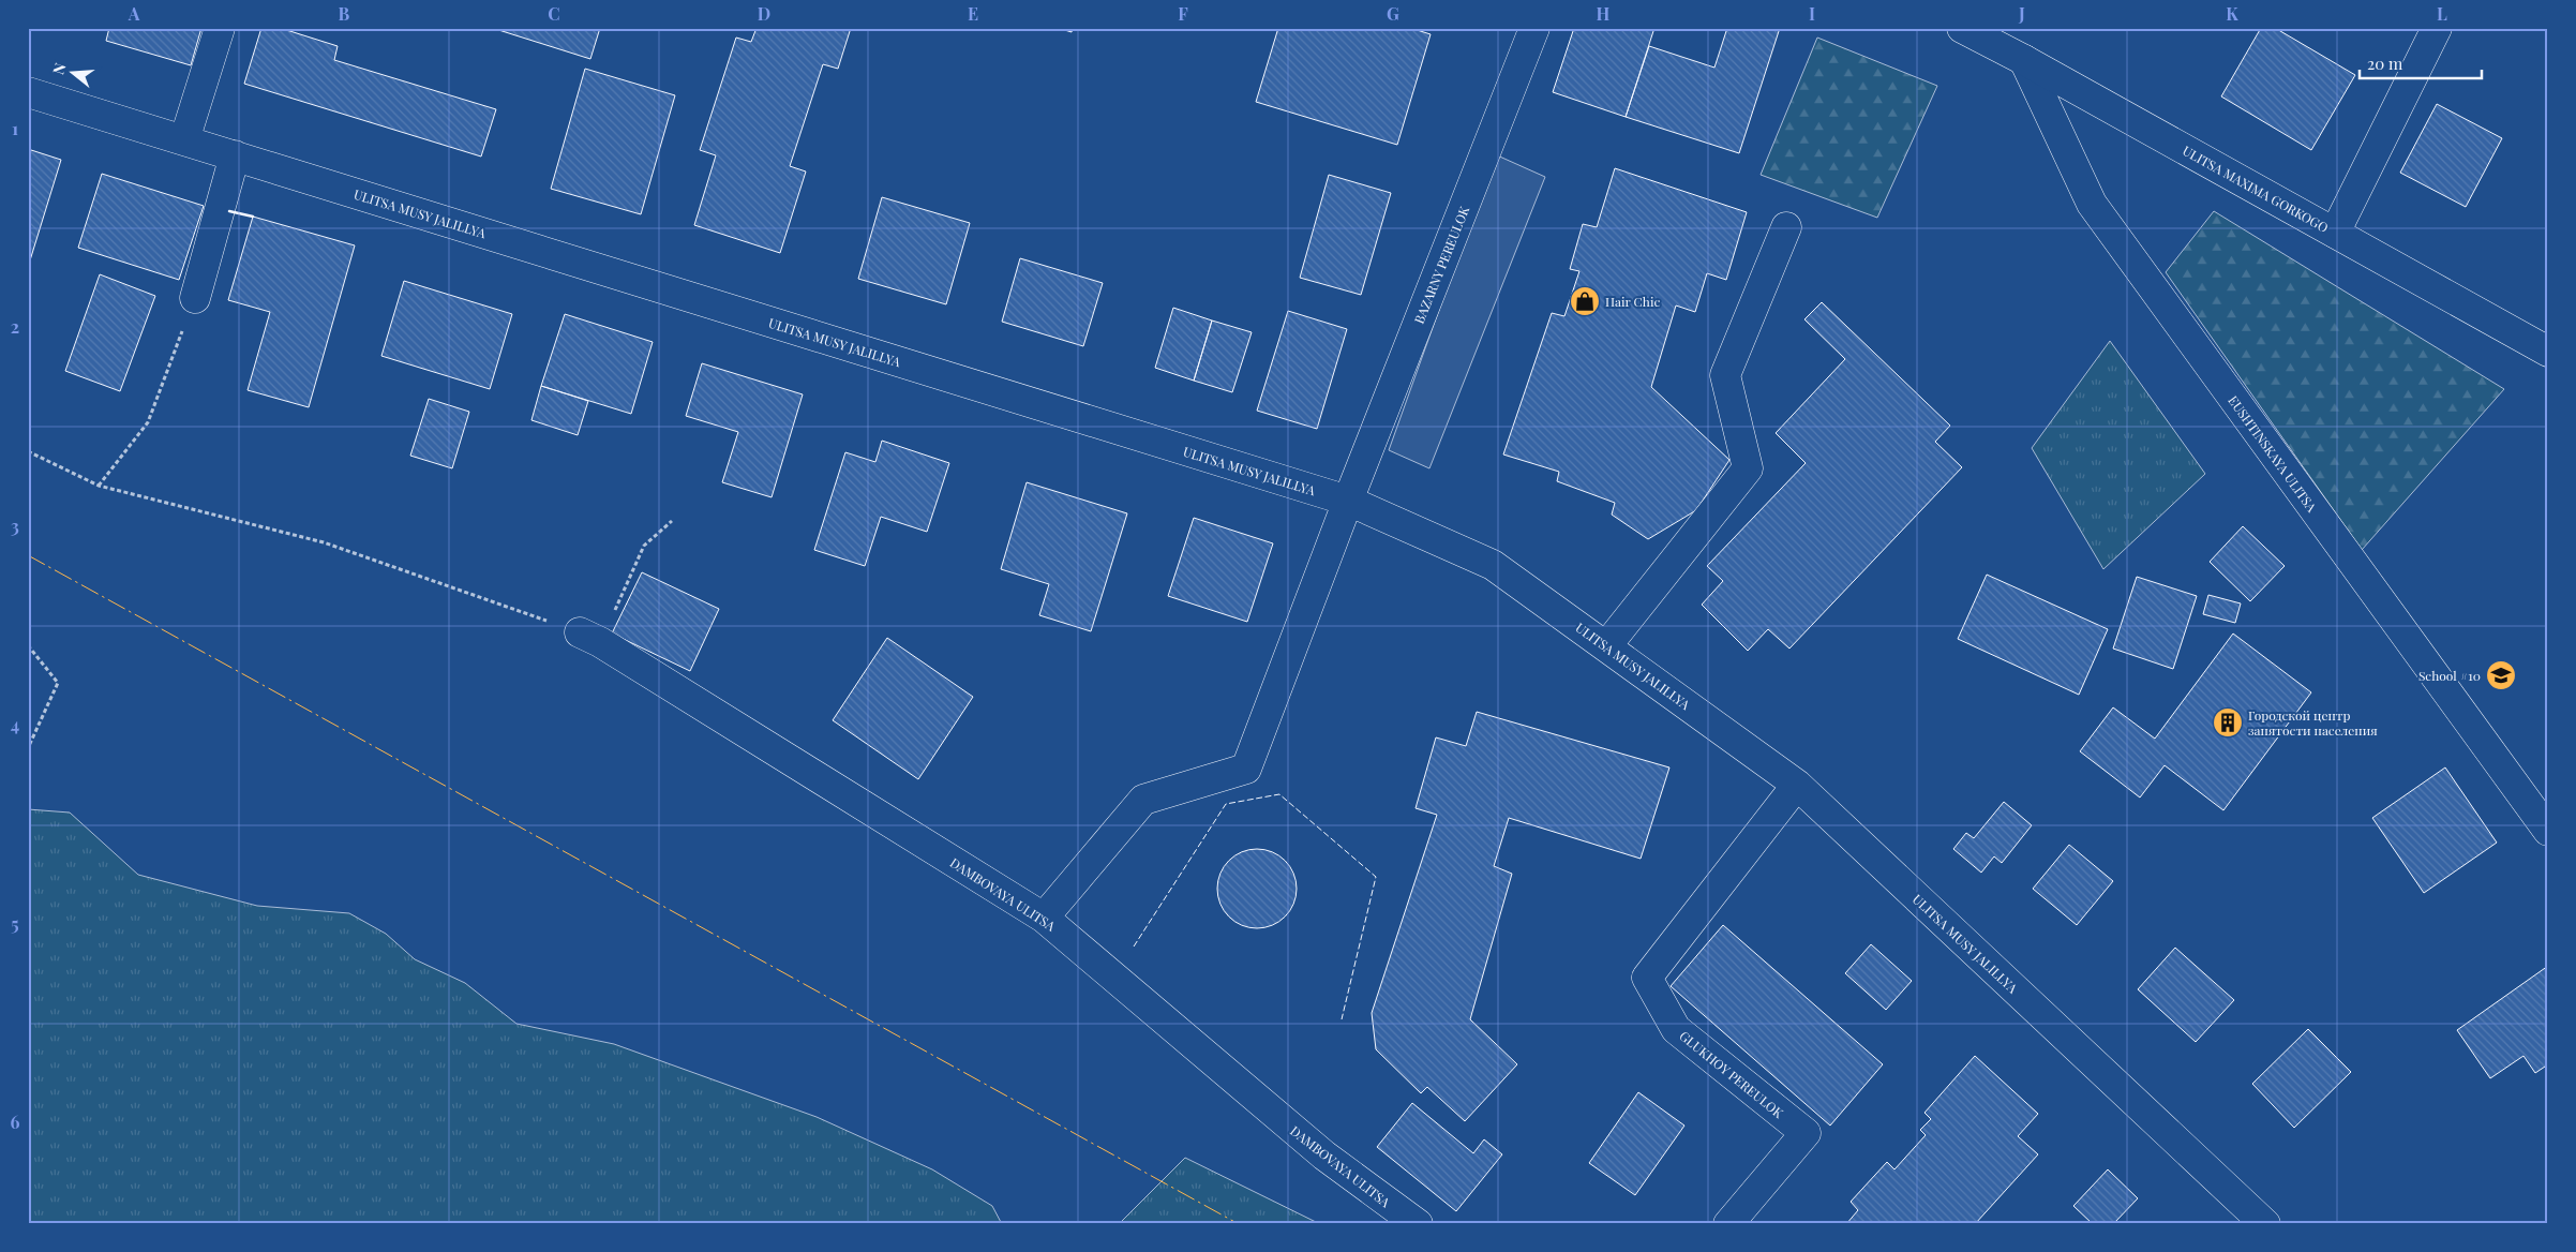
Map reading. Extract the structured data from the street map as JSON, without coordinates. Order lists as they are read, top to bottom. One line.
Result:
{"streets":{"street":["ULITSA MAXIMA GORKOGO","ULITSA MUSY JALILLYA","BAZARNY PEREULOK","EUSHTINSKAYA ULITSA","DAMBOVAYA ULITSA","GLUKHOY PEREULOK"]},"crossings":[["ULITSA MAXIMA GORKOGO","EUSHTINSKAYA ULITSA"],["ULITSA MUSY JALILLYA","BAZARNY PEREULOK"],["ULITSA MUSY JALILLYA","GLUKHOY PEREULOK"],["BAZARNY PEREULOK","DAMBOVAYA ULITSA"]],"places":{"shop":["Hair Chic"],"school or university":["School #10"],"building":["Городской центр занятости населения"]},"scale_bar":"20 m","north":"left","grid":{"columns":["A","B","C","D","E","F","G","H","I","J","K","L"],"rows":["1","2","3","4","5","6"]}}
